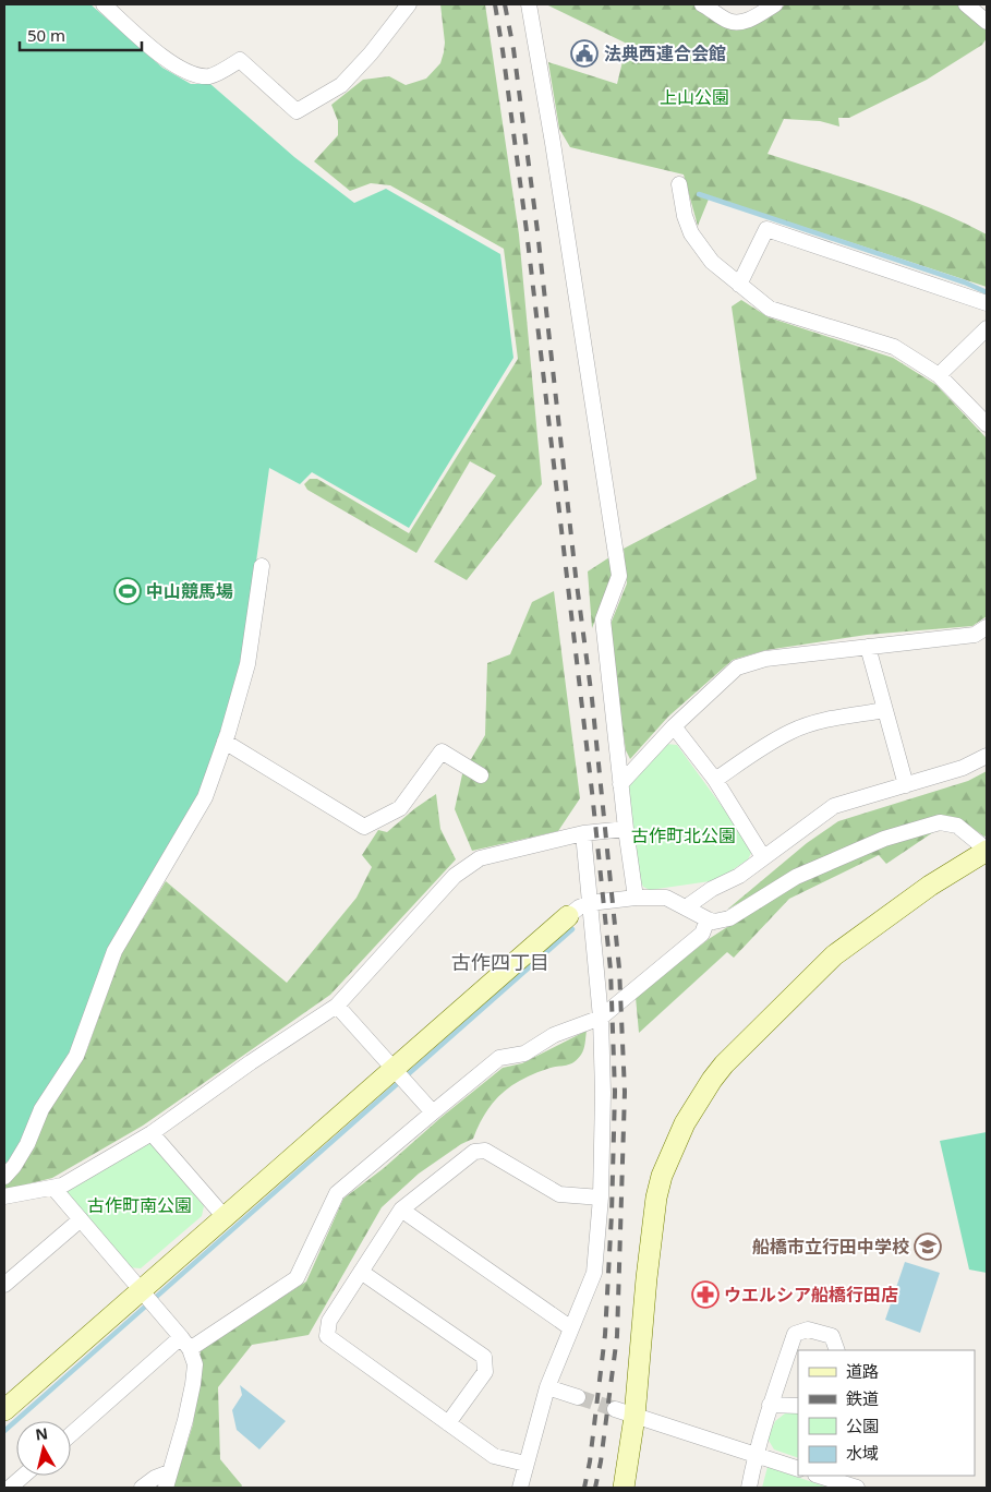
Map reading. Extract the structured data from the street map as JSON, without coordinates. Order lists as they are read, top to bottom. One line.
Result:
{"districts":["古作四丁目"],"parks":["上山公園","古作町北公園","古作町南公園"],"places":{"public building":["法典西連合会館"],"sports":["中山競馬場"],"school or university":["船橋市立行田中学校"],"pharmacy":["ウエルシア船橋行田店"]},"legend":["道路","鉄道","公園","水域"],"scale_bar":"50 m","north":"top"}
